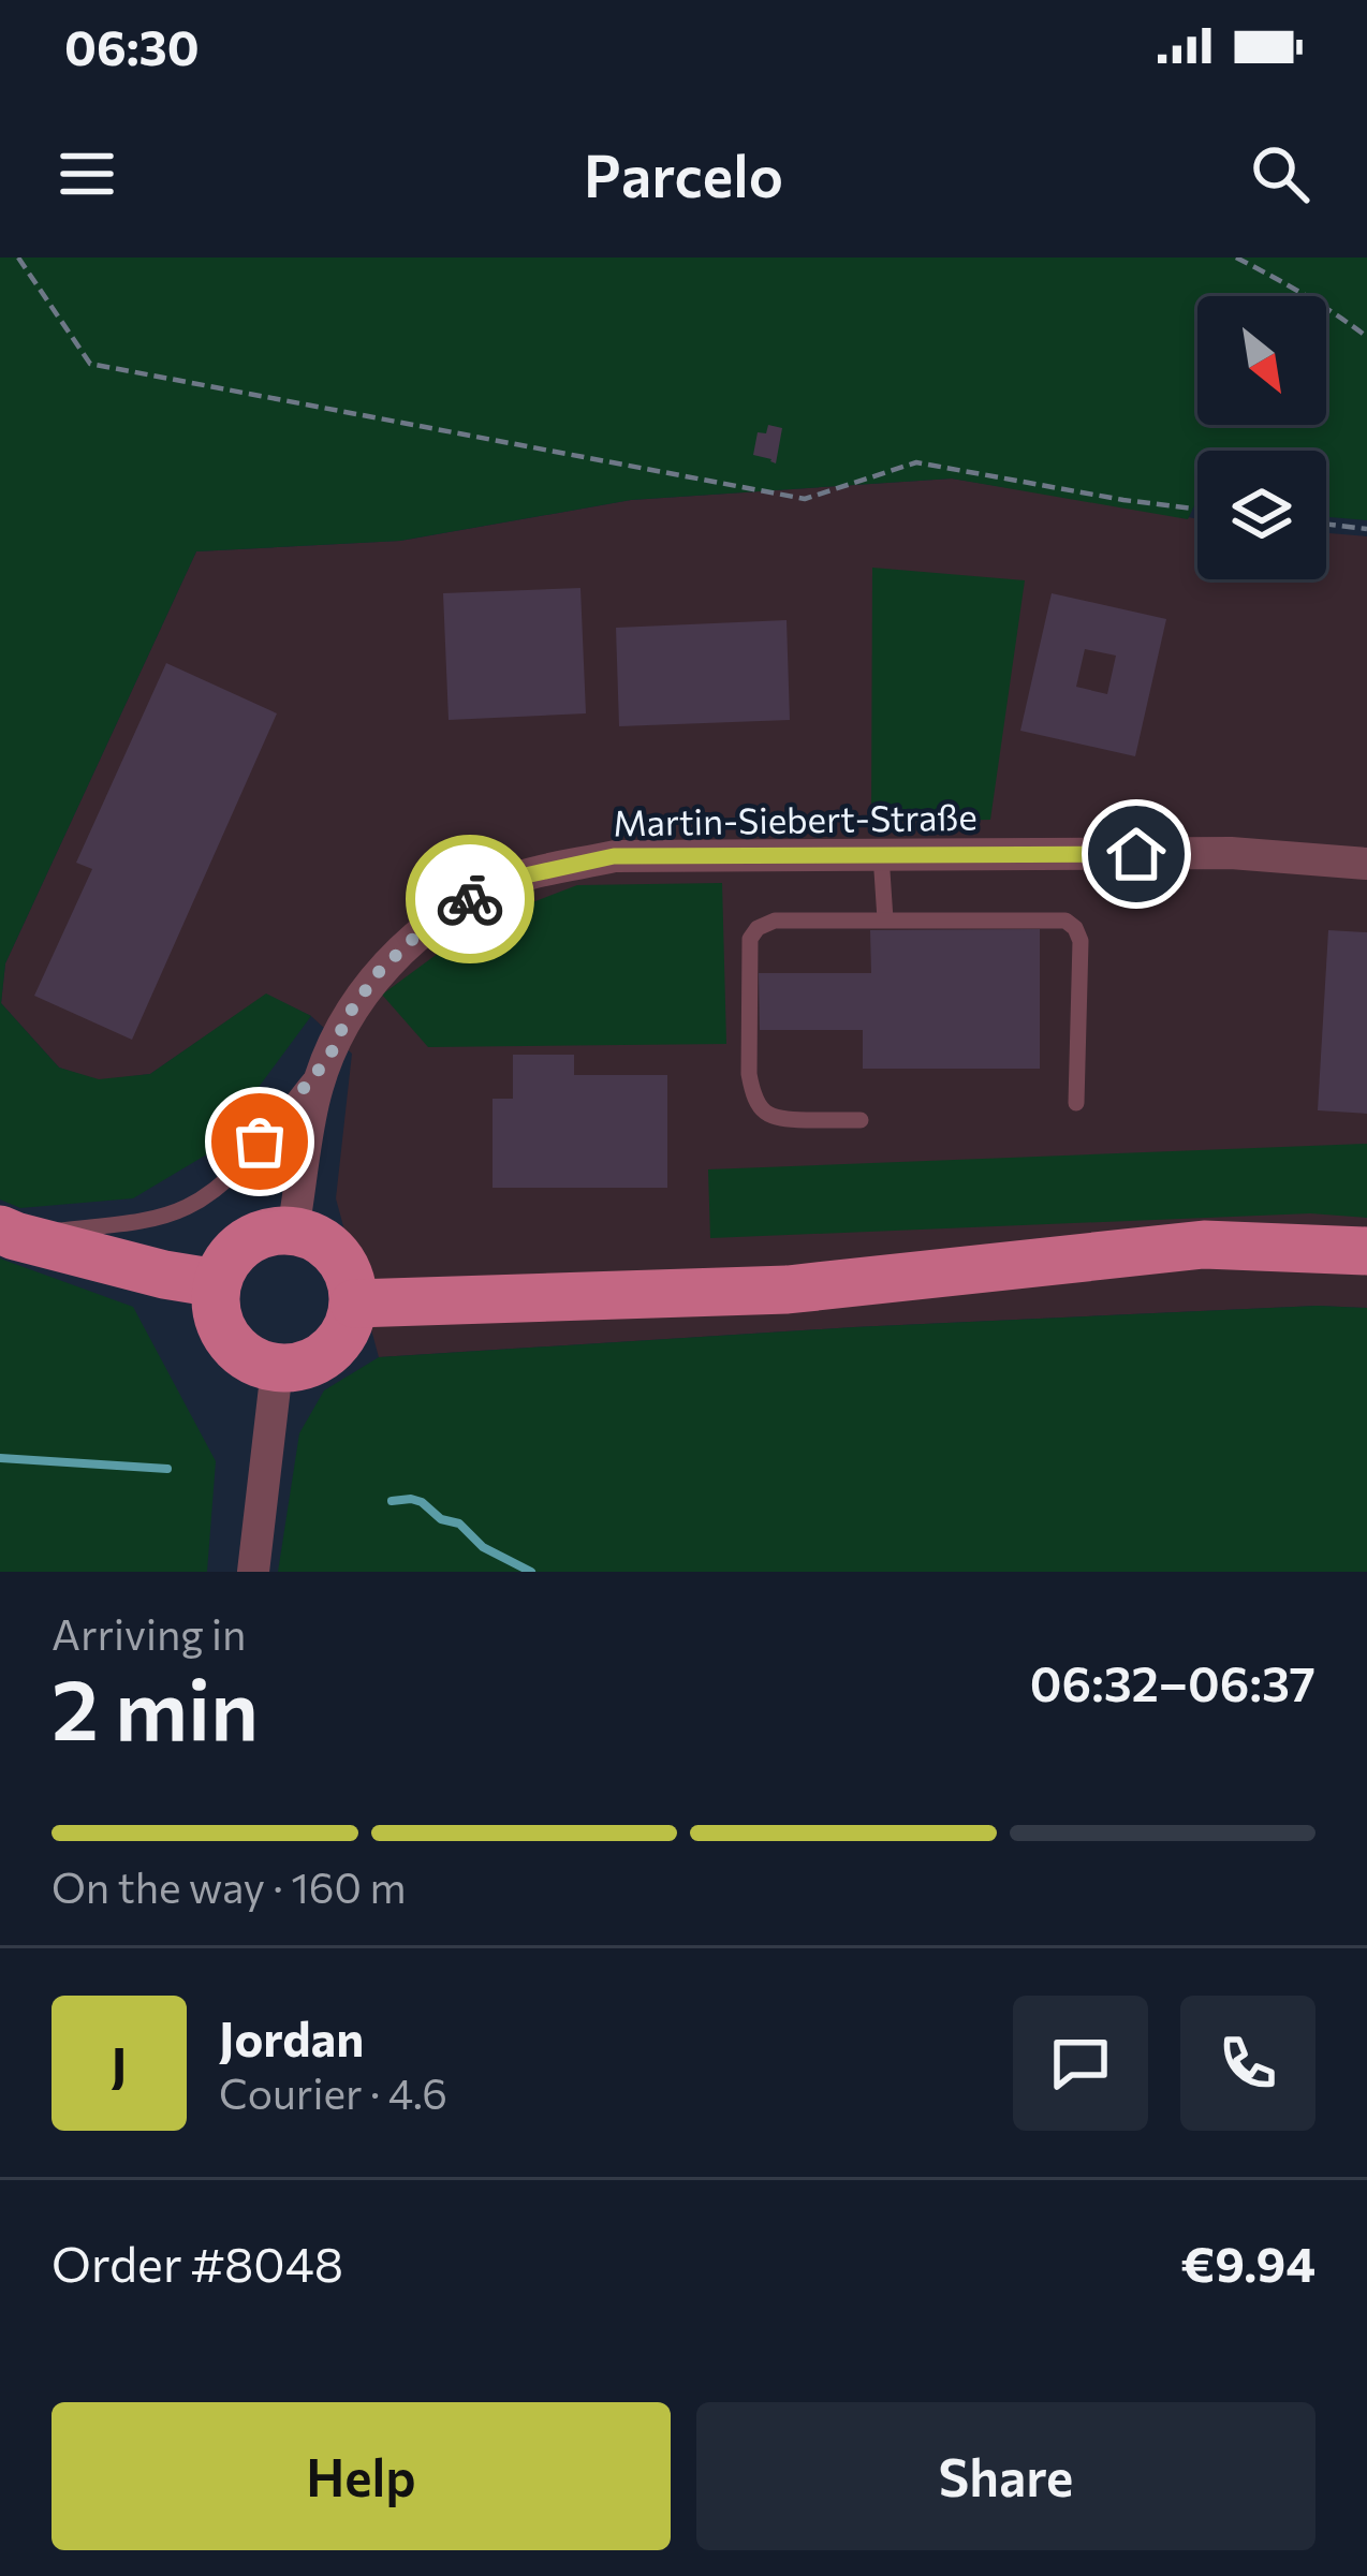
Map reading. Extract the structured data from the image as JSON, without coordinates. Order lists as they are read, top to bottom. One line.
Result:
{"streets":{"street":["Martin-Siebert-Straße"]},"north":"bottom right","page":{"status":"06:30","header":"Parcelo","heading":["2 min","Arriving in","06:32–06:37"],"panel":["Jordan","Courier · 4.6","Order #8048","€9.94"],"bar":"On the way · 160 m","round":"J","buttons":["Help","Share"]}}
